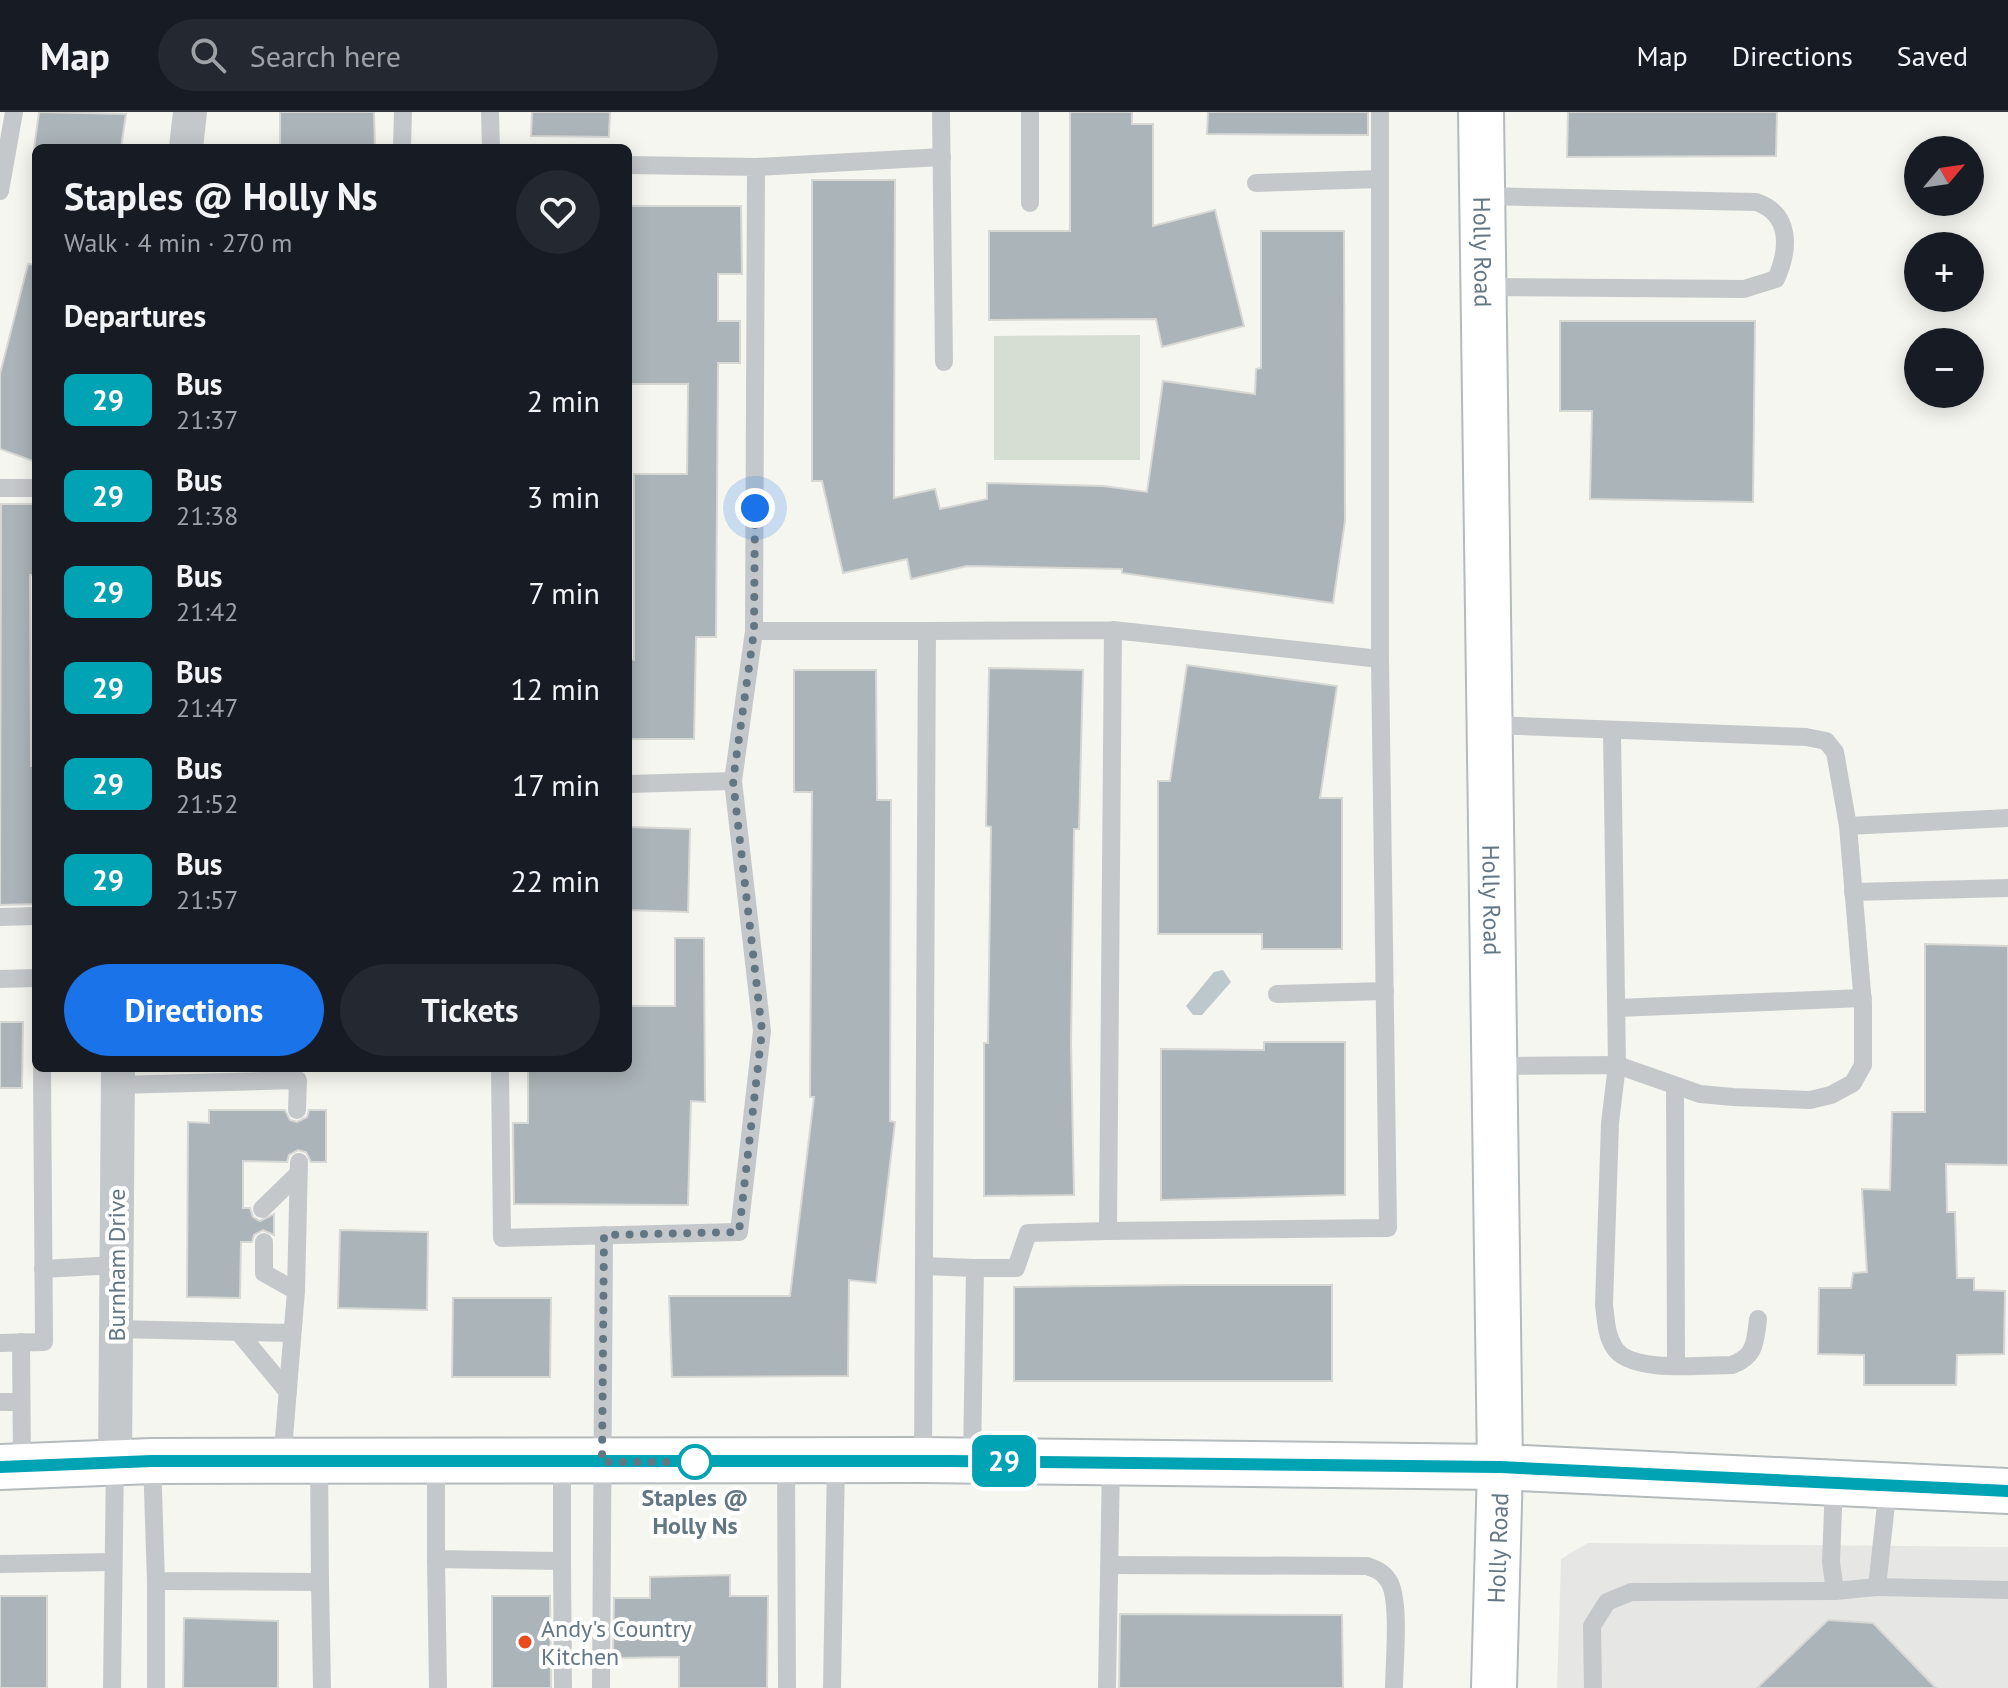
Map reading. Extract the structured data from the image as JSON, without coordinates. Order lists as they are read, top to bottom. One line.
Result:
{"streets":{"main road":["Holly Road"],"street":["Burnham Drive"]},"places":["Staples @ Holly Ns","Andy's Country Kitchen"],"lines":["bus line 29"],"north":"top right","page":{"header":"Map","search":"Search here","nav":["Map","Directions","Saved"],"on_map":"29","map_buttons":["+","−"],"heading":[["Staples @ Holly Ns","Walk · 4 min · 270 m"],"Departures"],"list":[{"mark":"29","name":"Bus","note":"21:37","value":"2 min"},{"mark":"29","name":"Bus","note":"21:38","value":"3 min"},{"mark":"29","name":"Bus","note":"21:42","value":"7 min"},{"mark":"29","name":"Bus","note":"21:47","value":"12 min"},{"mark":"29","name":"Bus","note":"21:52","value":"17 min"},{"mark":"29","name":"Bus","note":"21:57","value":"22 min"}],"buttons":["Directions","Tickets"]}}
